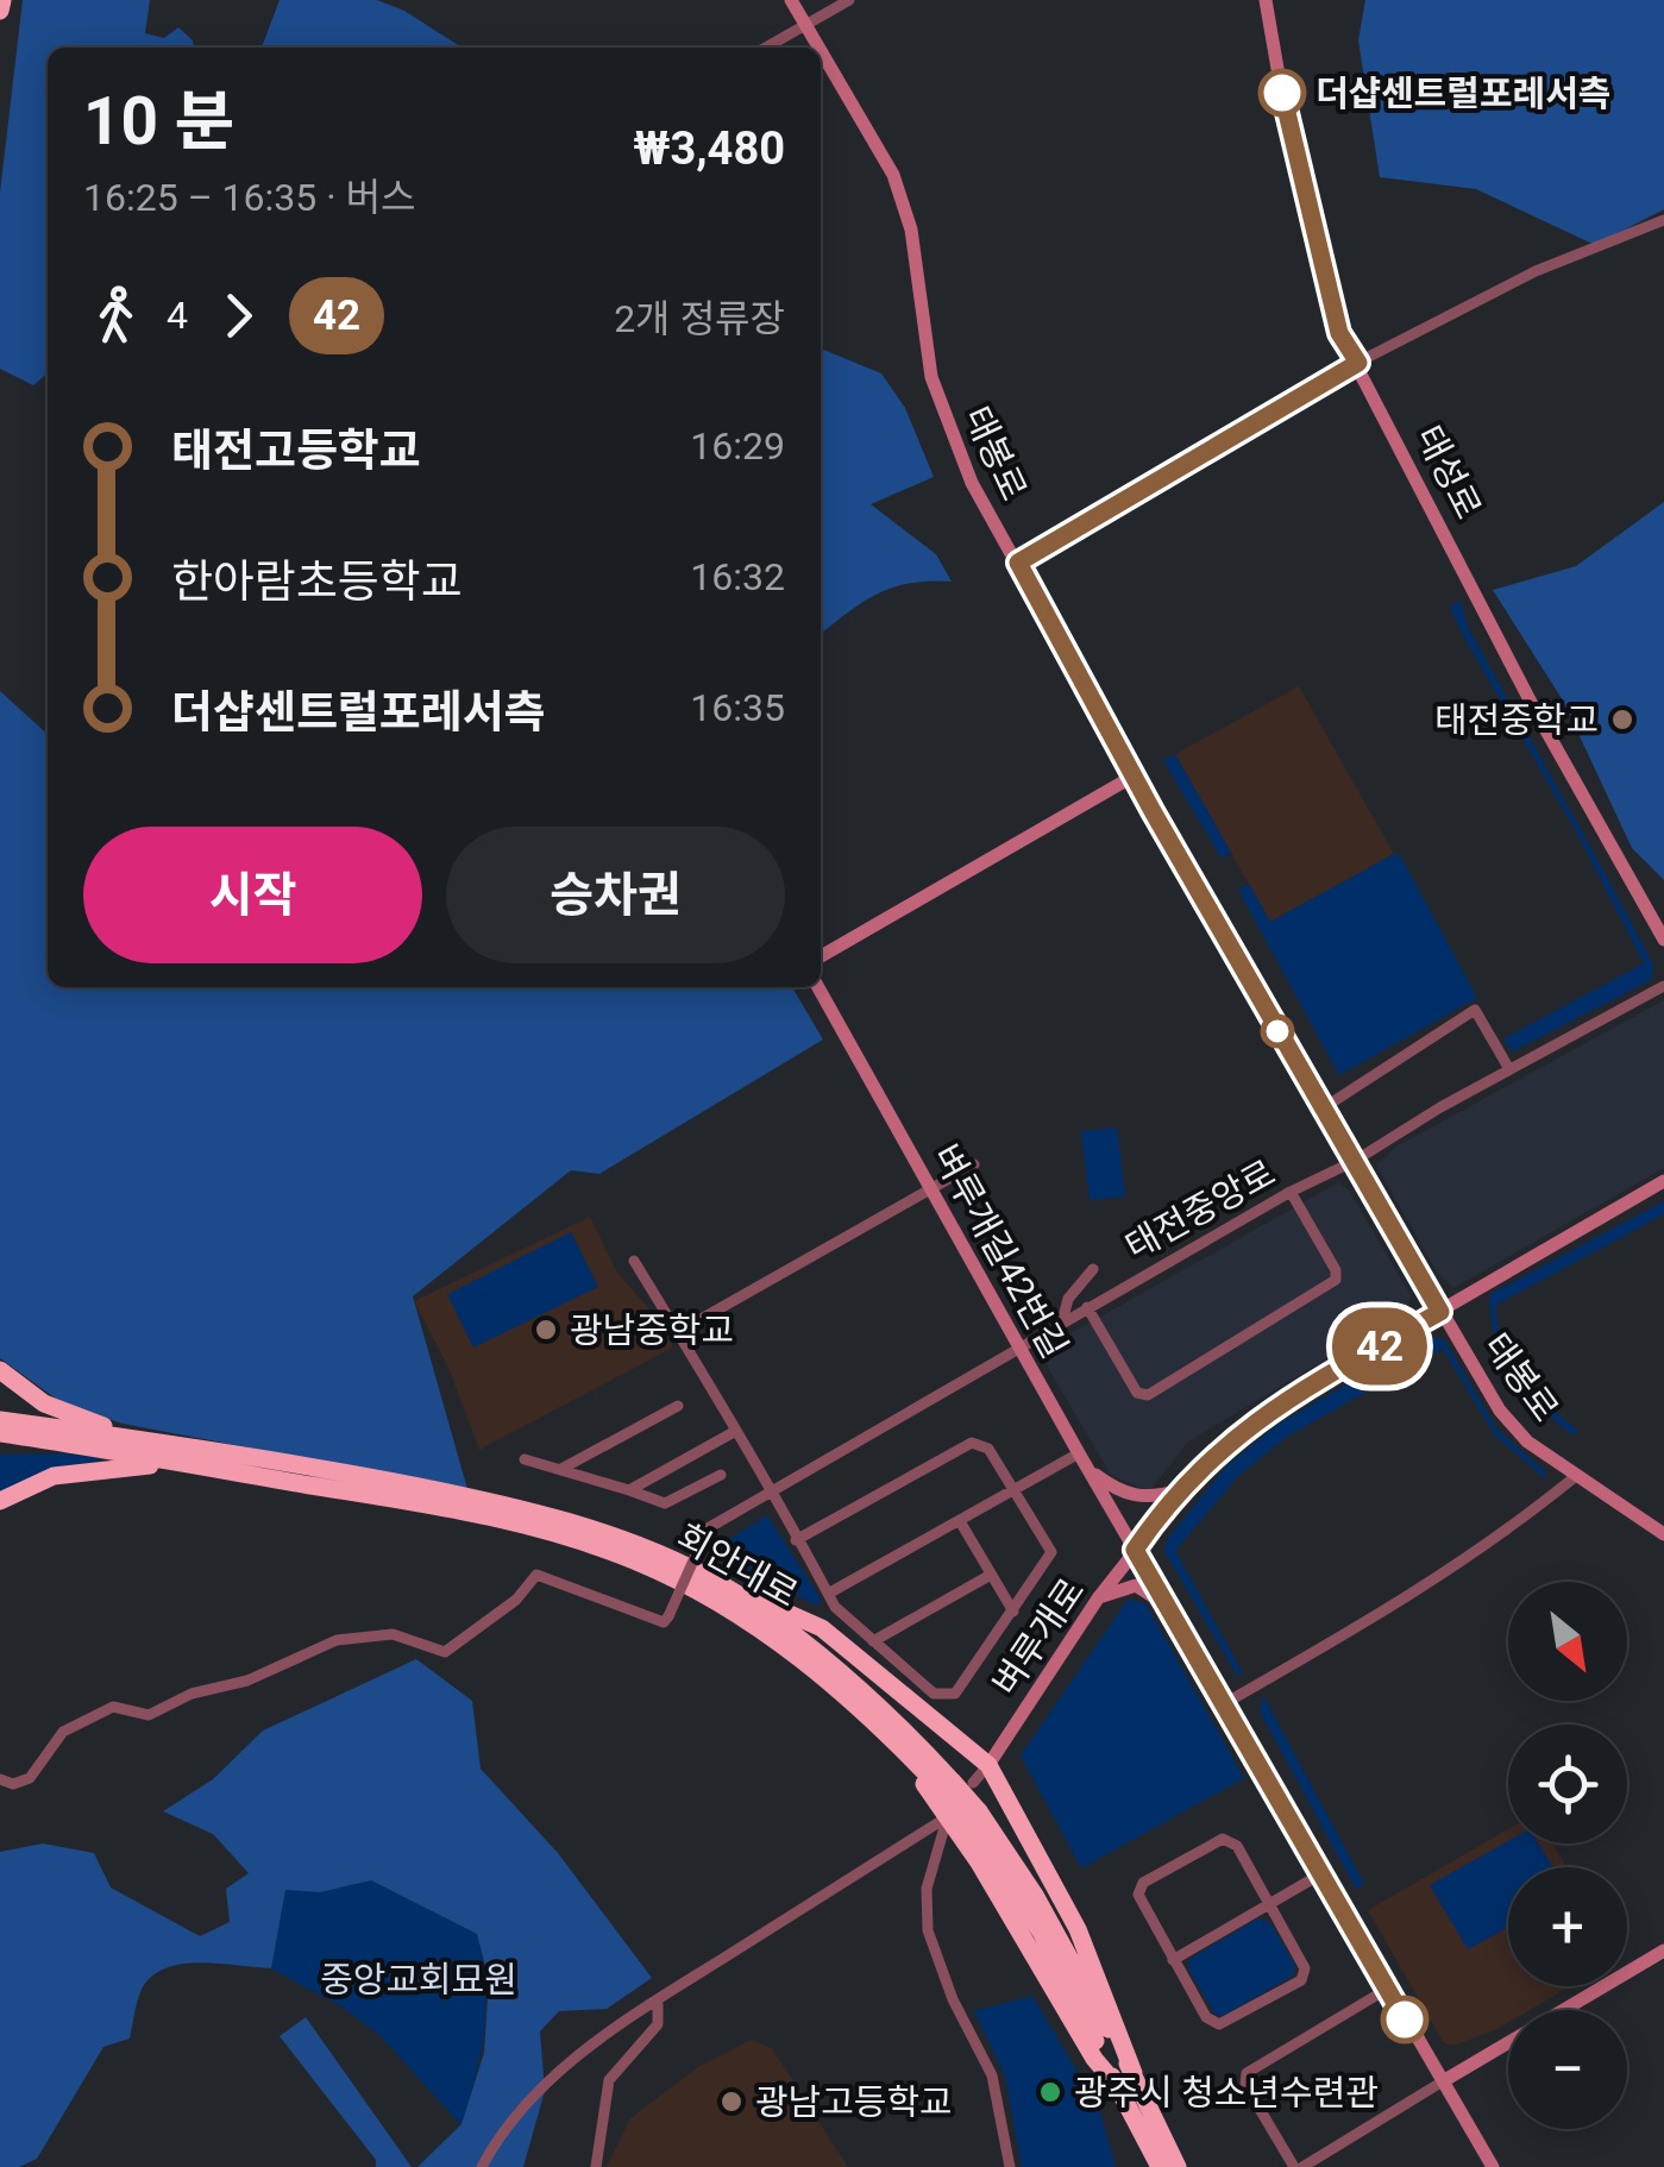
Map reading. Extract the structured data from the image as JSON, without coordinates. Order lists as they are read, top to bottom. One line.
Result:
{"streets":{"highway":["회안대로"],"street":["태봉로","태성로","태전중앙로","벼루개길42번길","벼루개로"]},"crossings":[["태봉로","태전중앙로"],["태봉로","벼루개로"],["태전중앙로","벼루개길42번길"],["벼루개길42번길","벼루개로"]],"parks":["중앙교회묘원"],"places":["더샵센트럴포레서측","태전중학교","광남중학교","광주시 청소년수련관","광남고등학교"],"lines":["bus line 42"],"north":"bottom right","page":{"on_map":"42","heading":["10 분","16:25 – 16:35 · 버스","₩3,480"],"legs":["4","42","2개 정류장"],"list":[{"name":"태전고등학교","value":"16:29"},{"name":"한아람초등학교","value":"16:32"},{"name":"더샵센트럴포레서측","value":"16:35"}],"buttons":["시작","승차권"],"map_buttons":["+","−"]}}
